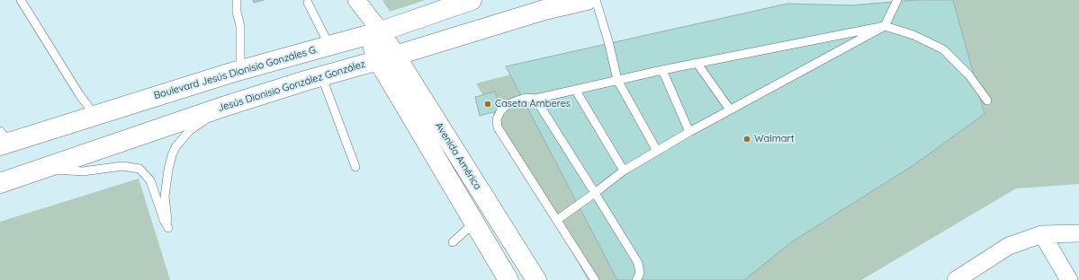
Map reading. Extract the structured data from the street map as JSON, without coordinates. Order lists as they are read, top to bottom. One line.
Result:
{"streets":{"main road":["Boulevard Jesús Dionisio Gonzáles G.","Jesús Dionisio González González","Avenida América"]},"crossings":[["Boulevard Jesús Dionisio Gonzáles G.","Avenida América"],["Jesús Dionisio González González","Avenida América"]],"places":["Caseta Amberes","Walmart"]}
